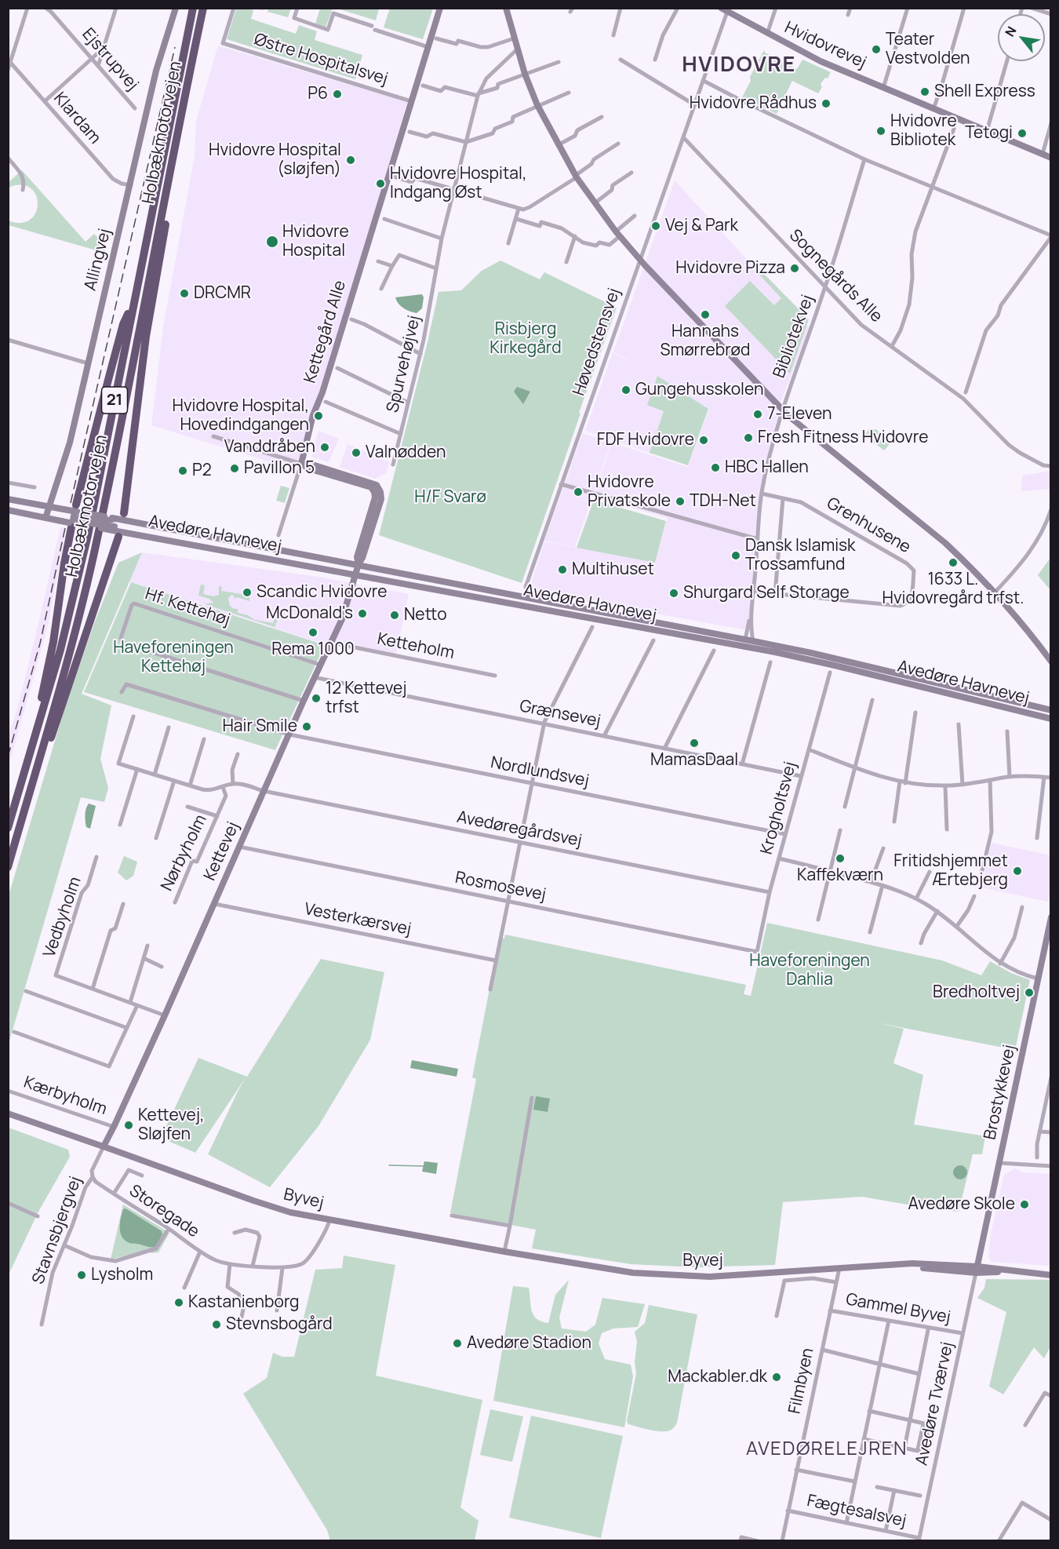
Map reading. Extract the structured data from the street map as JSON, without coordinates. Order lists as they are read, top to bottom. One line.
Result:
{"streets":{"highway":["Holbækmotorvejen","21"],"street":["Hvidovrevej","Ejstrupvej","Østre Hospitalsvej","Klardam","Allingvej","Sognegårds Alle","Kettegård Alle","Bibliotekvej","Høvedstensvej","Spurvehøjvej","Grenhusene","Avedøre Havnevej","Hf. Kettehøj","Ketteholm","Grænsevej","Nordlundsvej","Krogholtsvej","Avedøregårdsvej","Kettevej","Nørbyholm","Rosmosevej","Vedbyholm","Vesterkærsvej","Brostykkevej","Kærbyholm","Byvej","Storegade","Stavnsbjergvej","Gammel Byvej","Filmbyen","Avedøre Tværvej","Fægtesalsvej"]},"crossings":[["Hvidovrevej","Høvedstensvej"],["Østre Hospitalsvej","Kettegård Alle"],["Klardam","Allingvej"],["Allingvej","Avedøre Havnevej"],["Sognegårds Alle","Bibliotekvej"],["Sognegårds Alle","Høvedstensvej"],["Bibliotekvej","Grenhusene"],["Bibliotekvej","Avedøre Havnevej"],["Avedøre Havnevej","Kettevej"],["Hf. Kettehøj","Kettevej"],["Ketteholm","Kettevej"],["Grænsevej","Krogholtsvej"],["Grænsevej","Kettevej"],["Nordlundsvej","Krogholtsvej"],["Nordlundsvej","Kettevej"],["Krogholtsvej","Avedøregårdsvej"],["Krogholtsvej","Rosmosevej"],["Avedøregårdsvej","Kettevej"],["Kettevej","Rosmosevej"],["Kettevej","Vedbyholm"],["Kettevej","Vesterkærsvej"],["Kettevej","Kærbyholm"],["Kettevej","Byvej"],["Kettevej","Stavnsbjergvej"],["Brostykkevej","Byvej"],["Brostykkevej","Avedøre Tværvej"],["Byvej","Storegade"],["Byvej","Stavnsbjergvej"],["Byvej","Filmbyen"],["Byvej","Avedøre Tværvej"],["Storegade","Stavnsbjergvej"],["Gammel Byvej","Filmbyen"],["Gammel Byvej","Avedøre Tværvej"],["Filmbyen","Fægtesalsvej"],["Avedøre Tværvej","Fægtesalsvej"]],"districts":["HVIDOVRE","AVEDØRELEJREN"],"parks":["Risbjerg Kirkegård","H/F Svarø","Haveforeningen Kettehøj","Haveforeningen Dahlia"],"places":["Teater Vestvolden","Shell Express","P6","Hvidovre Rådhus","Hvidovre Bibliotek","Tetogi","Hvidovre Hospital (sløjfen)","Hvidovre Hospital, Indgang Øst","Vej & Park","Hvidovre Hospital","Hvidovre Pizza","DRCMR","Hannahs Smørrebrød","Gungehusskolen","7-Eleven","Hvidovre Hospital, Hovedindgangen","Fresh Fitness Hvidovre","FDF Hvidovre","Vanddråben","Valnødden","HBC Hallen","Pavillon 5","P2","Hvidovre Privatskole","TDH-Net","Dansk Islamisk Trossamfund","1633 L. Hvidovregård trfst.","Multihuset","Scandic Hvidovre","Shurgard Self Storage","McDonald's","Netto","Rema 1000","12 Kettevej trfst","Hair Smile","MamasDaal","Kaffekværn","Fritidshjemmet Ærtebjerg","Bredholtvej","Kettevej, Sløjfen","Avedøre Skole","Lysholm","Kastanienborg","Stevnsbogård","Avedøre Stadion","Mackabler.dk"],"north":"top left"}
